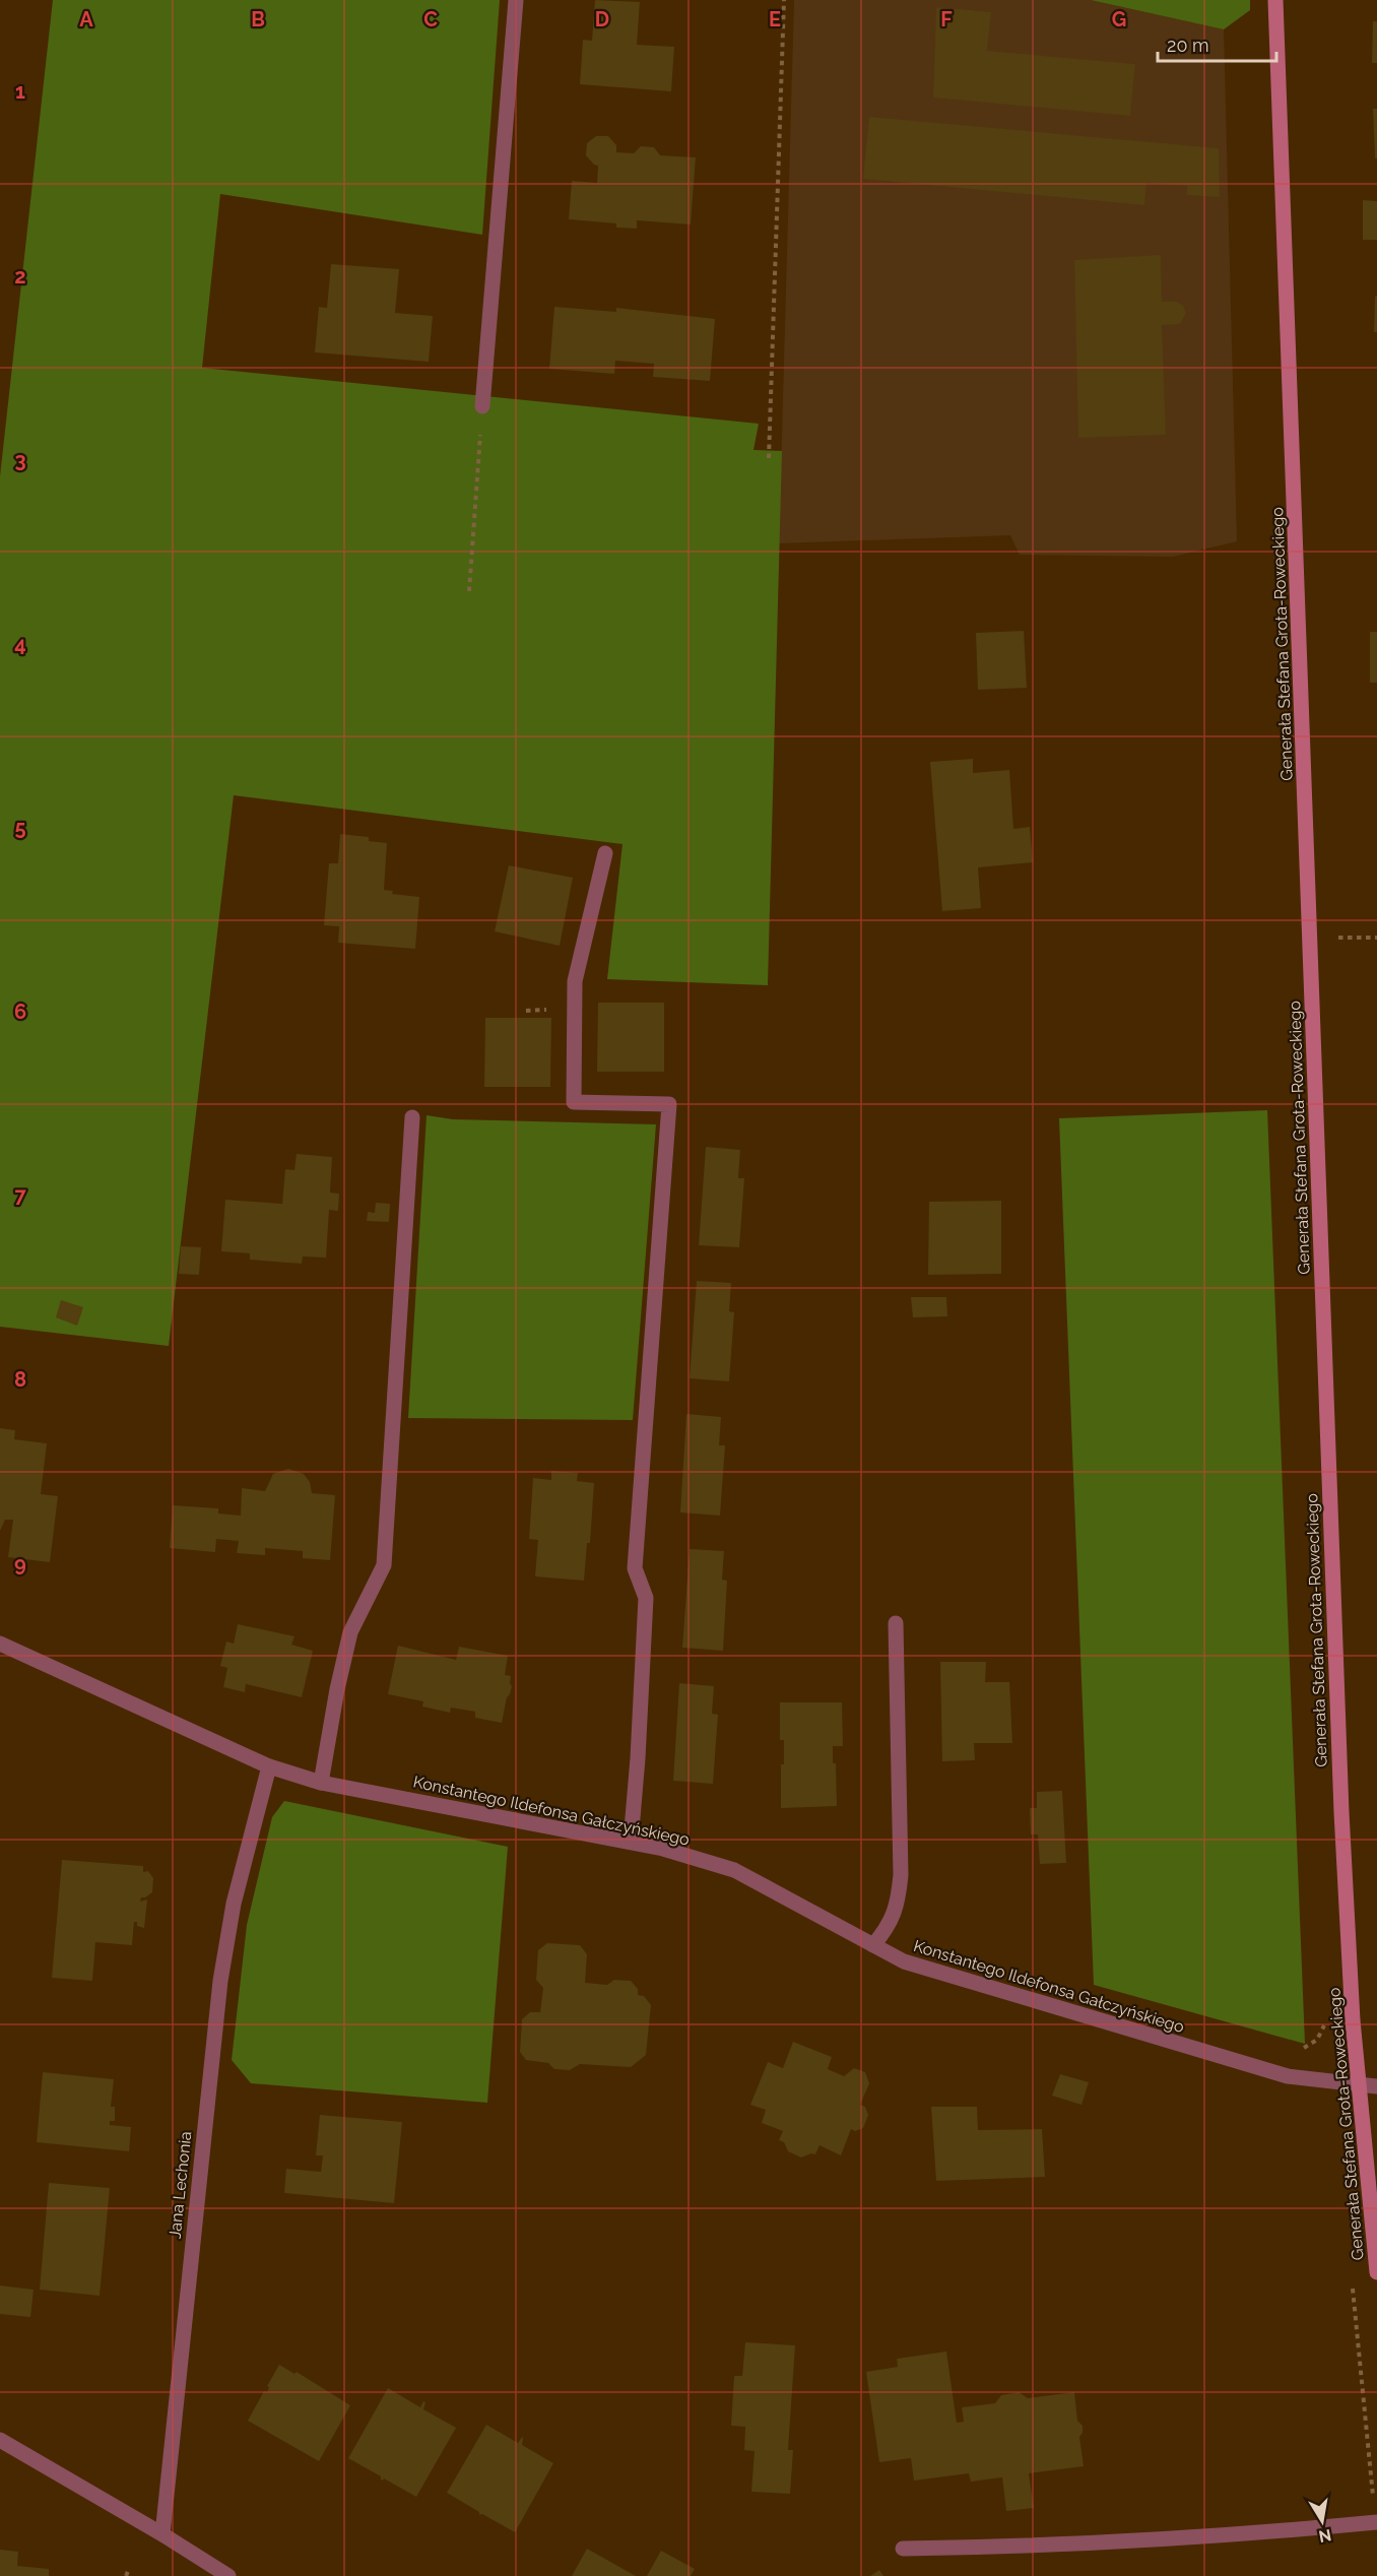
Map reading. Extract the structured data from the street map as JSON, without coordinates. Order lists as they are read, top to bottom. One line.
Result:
{"streets":{"street":["Generała Stefana Grota-Roweckiego","Konstantego Ildefonsa Gałczyńskiego","Jana Lechonia"]},"crossings":[["Generała Stefana Grota-Roweckiego","Konstantego Ildefonsa Gałczyńskiego"],["Konstantego Ildefonsa Gałczyńskiego","Jana Lechonia"]],"scale_bar":"20 m","north":"bottom","grid":{"columns":["A","B","C","D","E","F","G"],"rows":["1","2","3","4","5","6","7","8","9"]}}
